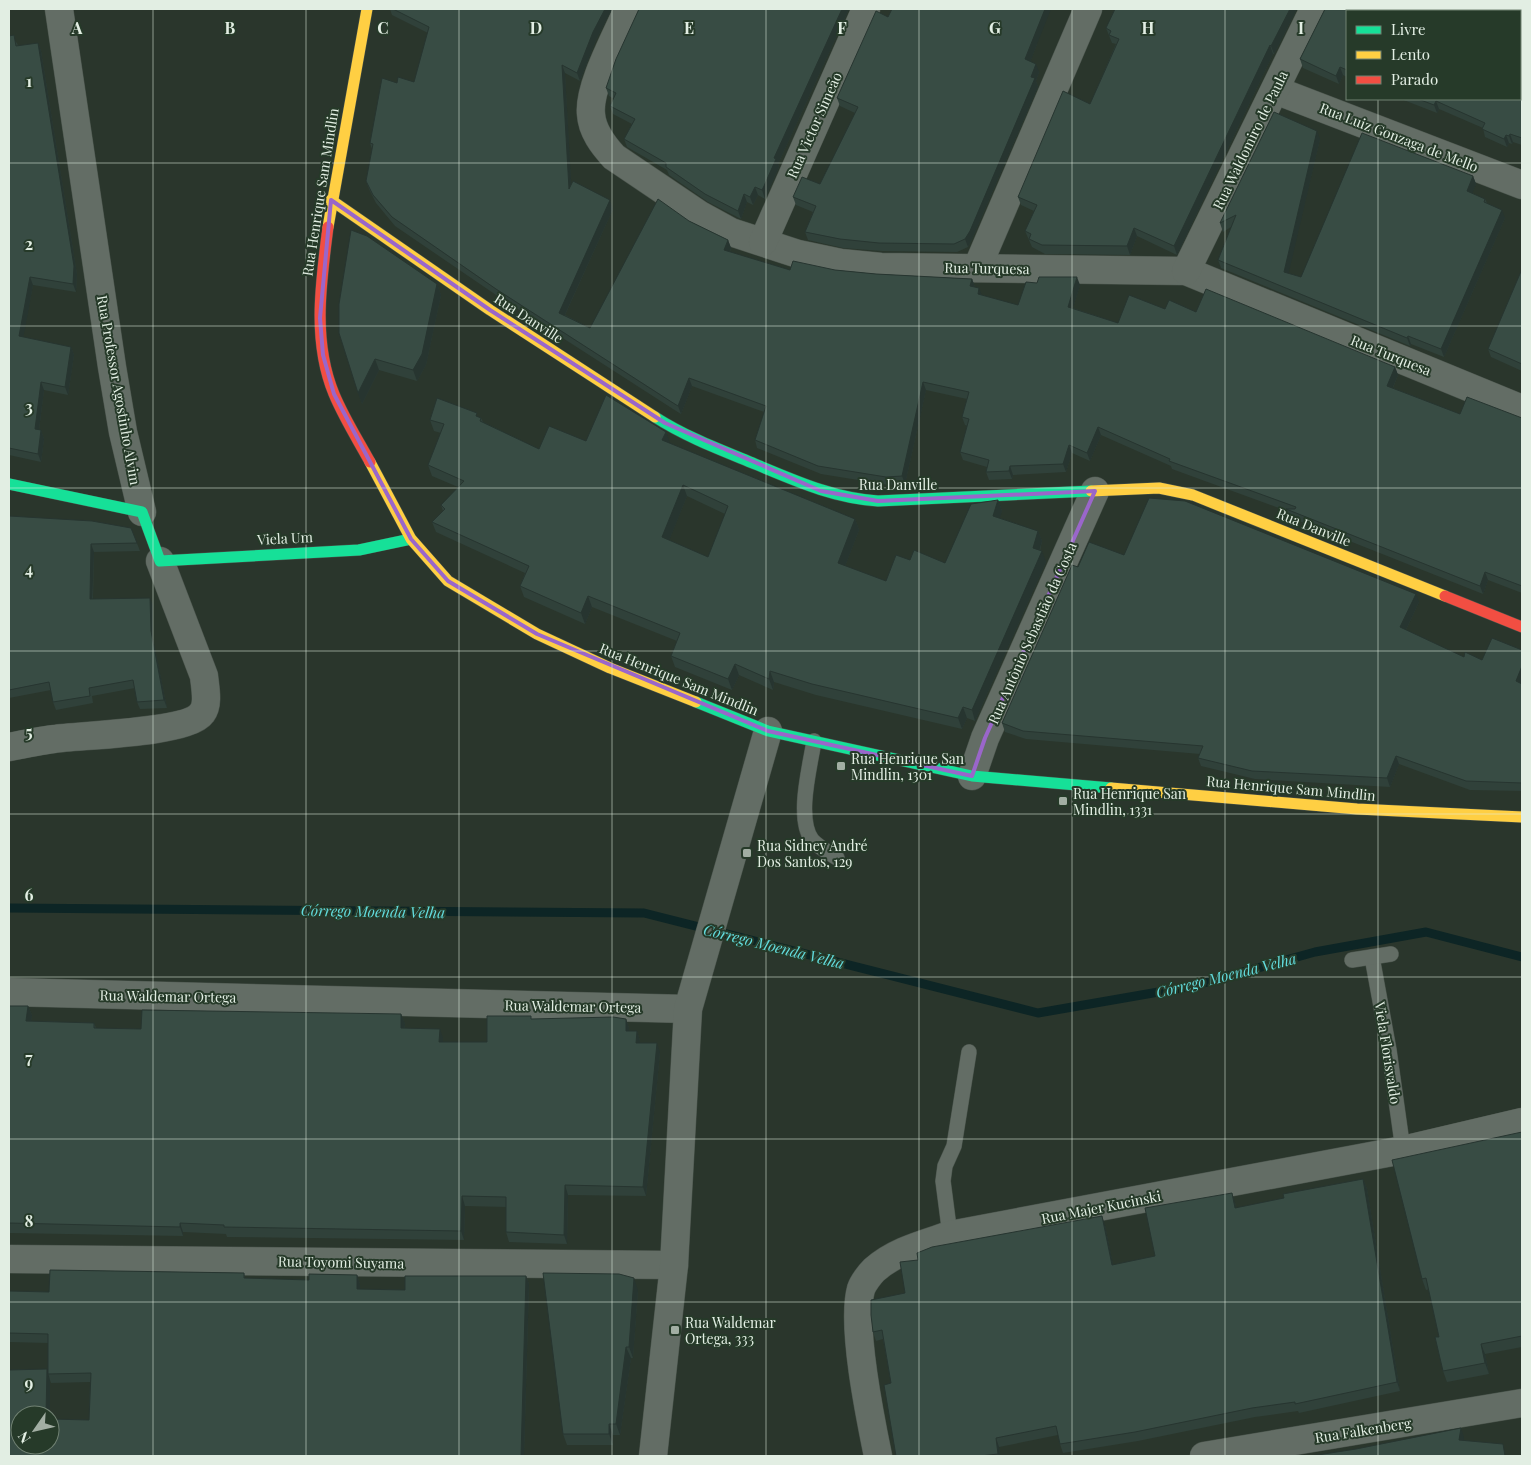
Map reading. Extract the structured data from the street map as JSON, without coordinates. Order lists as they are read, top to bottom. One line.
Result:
{"streets":{"street":["Rua Victor Simeão","Rua Luiz Gonzaga de Mello","Rua Waldomiro de Paula","Rua Henrique Sam Mindlin","Rua Turquesa","Rua Danville","Rua Professor Agostinho Alvim","Viela Um","Rua Antônio Sebastião da Costa","Rua Waldemar Ortega","Rua Majer Kucinski","Rua Toyomi Suyama","Rua Falkenberg"],"lane":["Viela Florisvaldo"]},"crossings":[["Rua Victor Simeão","Rua Turquesa"],["Rua Luiz Gonzaga de Mello","Rua Waldomiro de Paula"],["Rua Waldomiro de Paula","Rua Turquesa"],["Rua Henrique Sam Mindlin","Rua Danville"],["Rua Henrique Sam Mindlin","Viela Um"],["Rua Henrique Sam Mindlin","Rua Antônio Sebastião da Costa"],["Rua Danville","Rua Antônio Sebastião da Costa"],["Rua Professor Agostinho Alvim","Viela Um"],["Viela Florisvaldo","Rua Majer Kucinski"]],"water":["Córrego Moenda Velha"],"places":{"transit":["Rua Henrique San Mindlin, 1301","Rua Henrique San Mindlin, 1331","Rua Sidney André Dos Santos, 129","Rua Waldemar Ortega, 333"]},"legend":["Livre","Lento","Parado"],"north":"bottom left","grid":{"columns":["A","B","C","D","E","F","G","H","I"],"rows":["1","2","3","4","5","6","7","8","9"]}}
